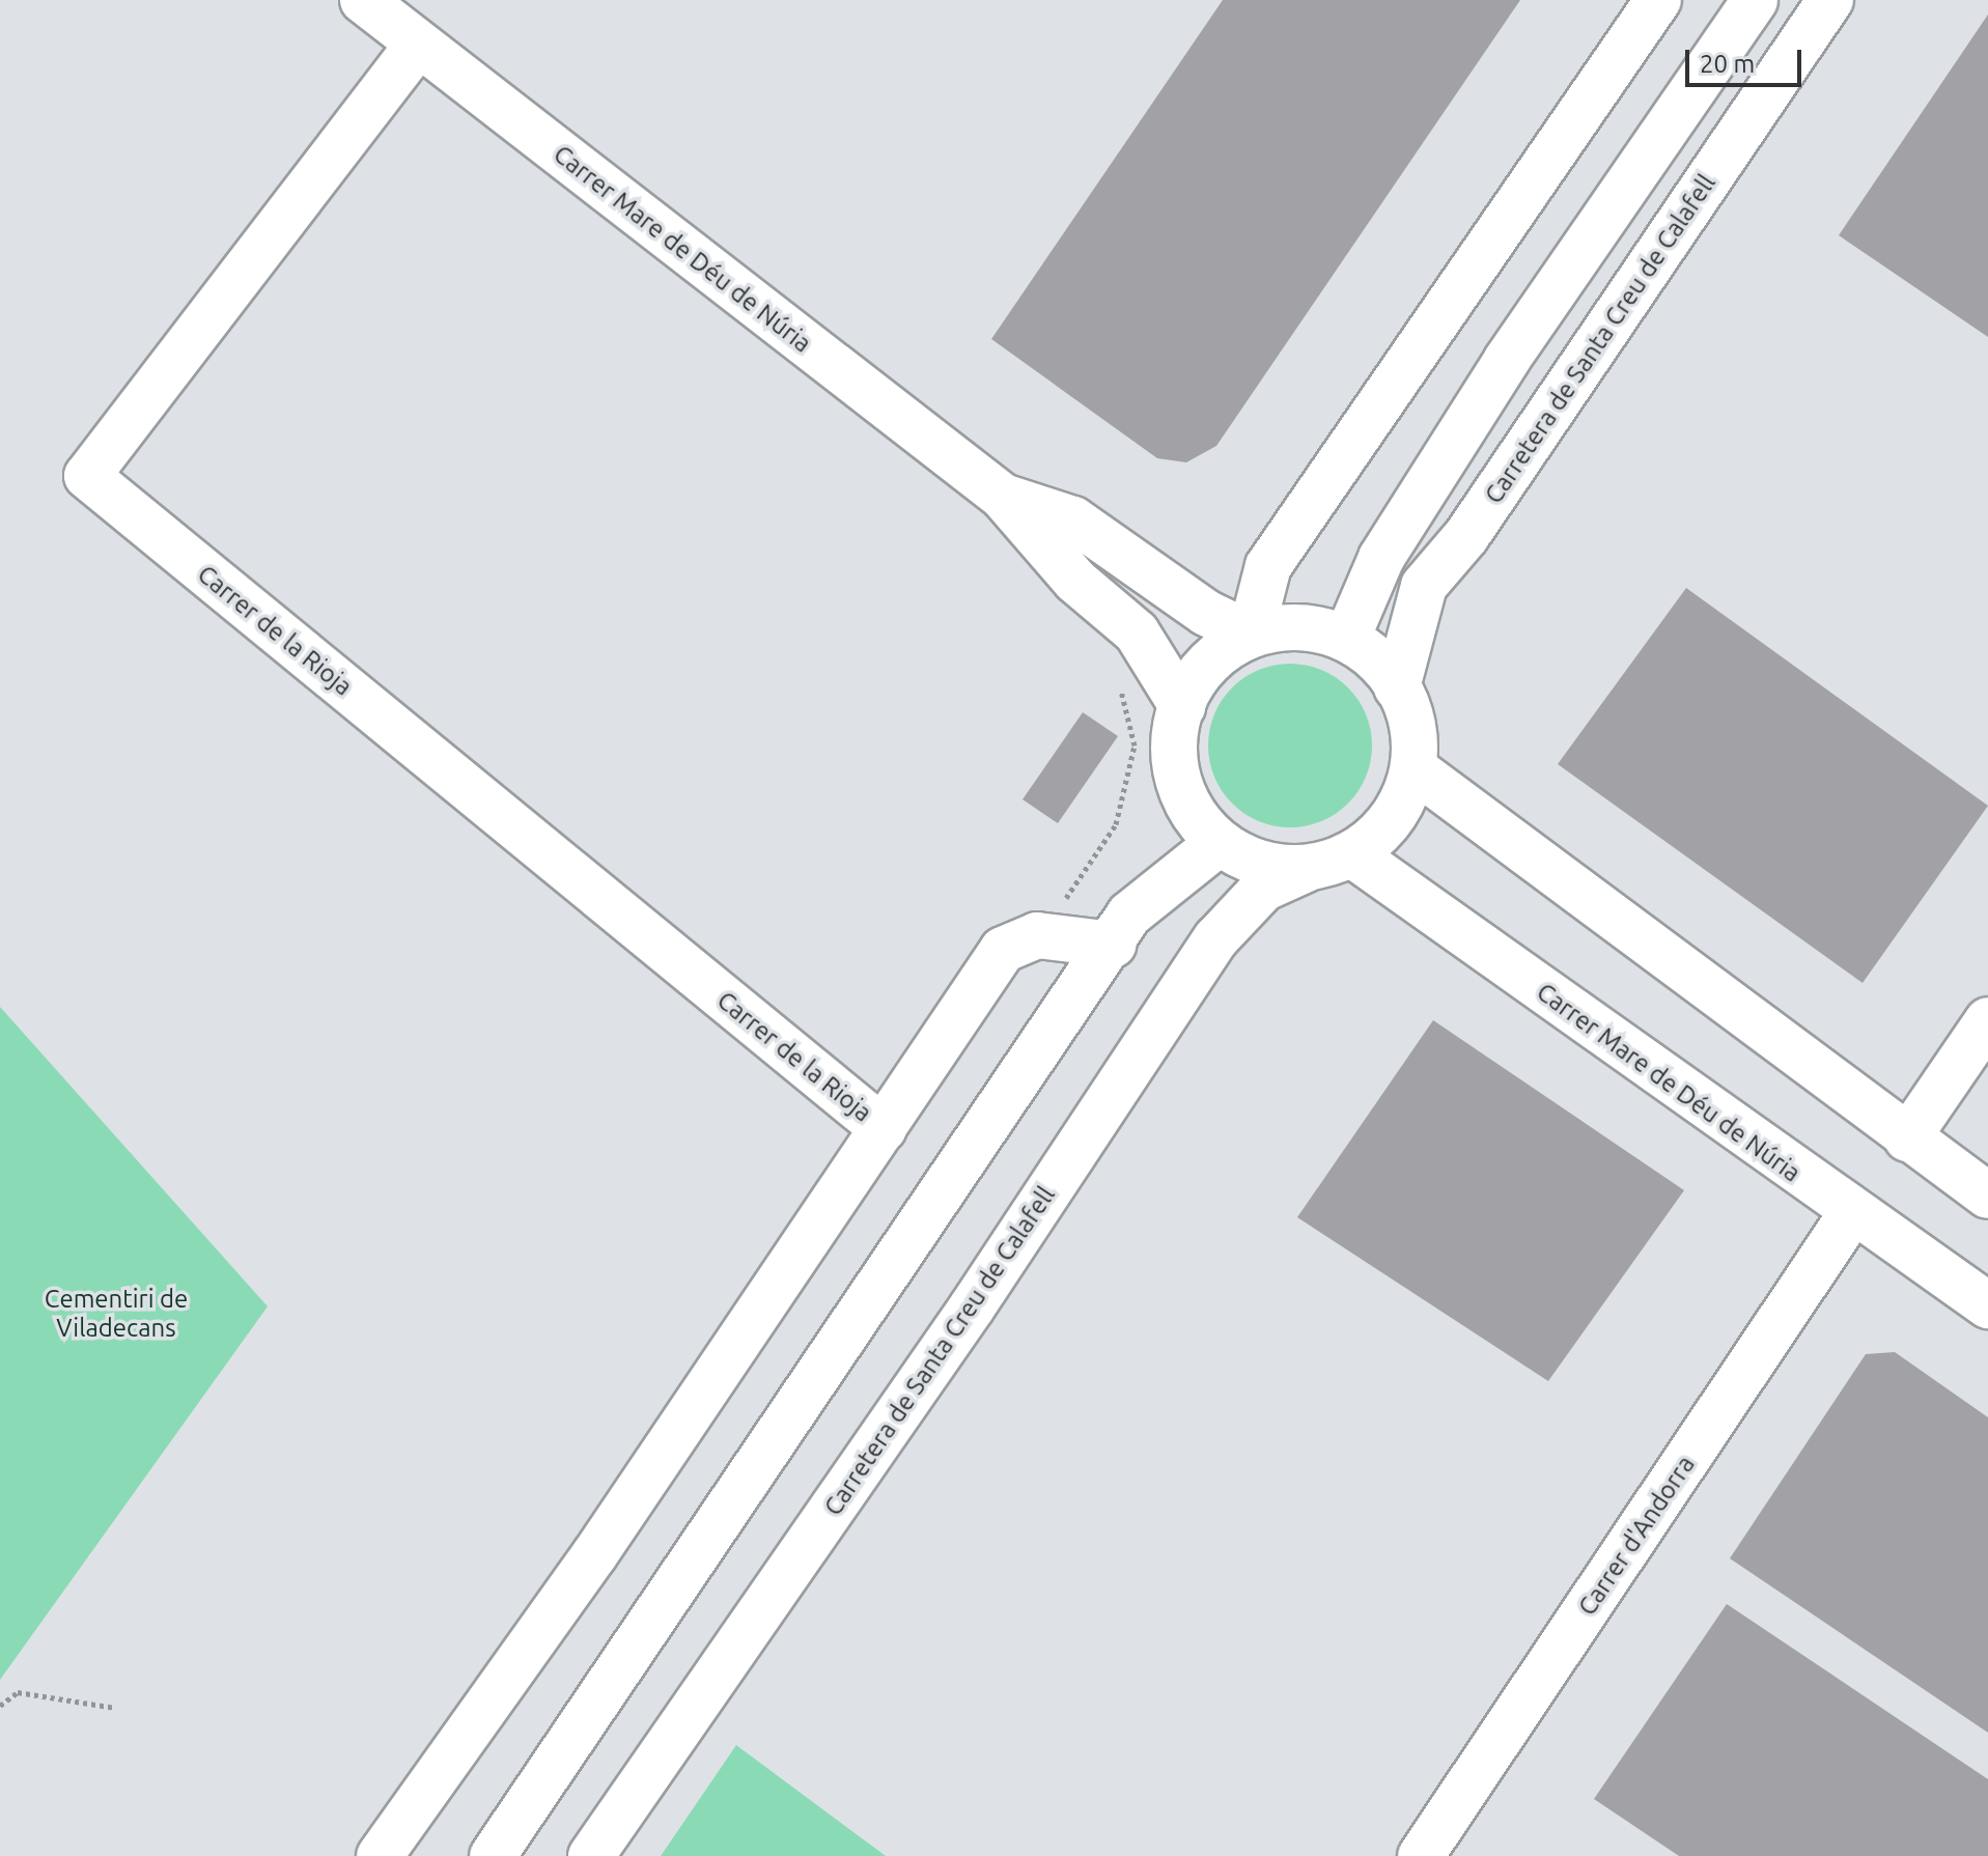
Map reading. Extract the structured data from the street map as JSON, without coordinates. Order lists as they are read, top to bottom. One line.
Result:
{"streets":{"street":["Carrer Mare de Déu de Núria","Carretera de Santa Creu de Calafell","Carrer de la Rioja","Carrer d'Andorra"]},"crossings":[["Carrer Mare de Déu de Núria","Carretera de Santa Creu de Calafell"],["Carrer Mare de Déu de Núria","Carrer de la Rioja"],["Carrer Mare de Déu de Núria","Carrer d'Andorra"]],"parks":["Cementiri de Viladecans"],"scale_bar":"20 m"}
